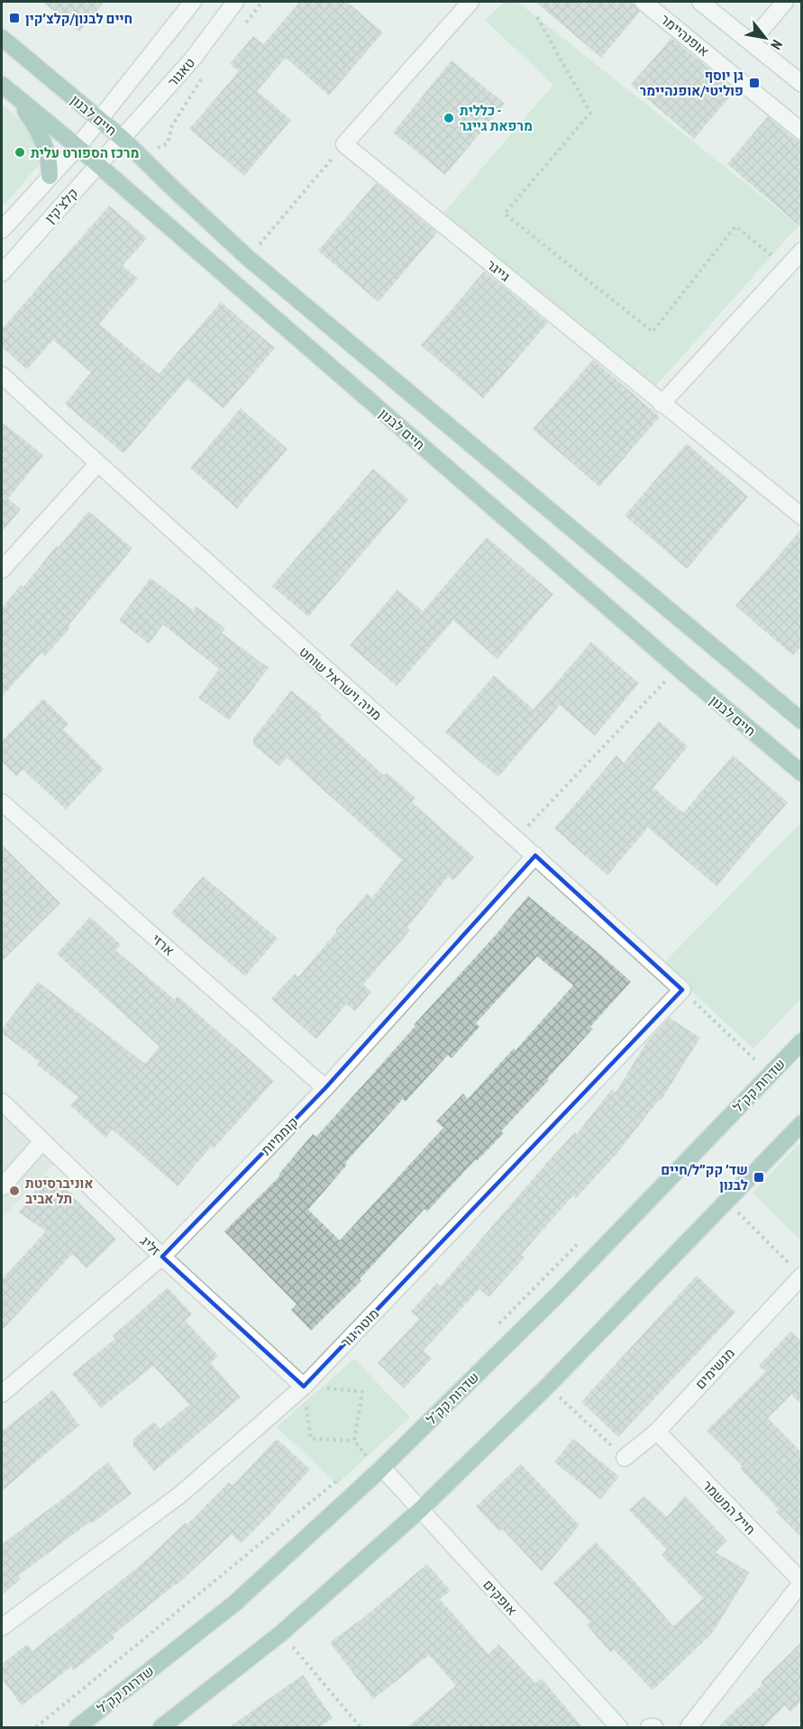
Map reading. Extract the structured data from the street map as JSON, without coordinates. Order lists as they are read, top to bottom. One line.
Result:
{"streets":{"main road":["חיים לבנון","שדרות קק\"ל"],"street":["אופנהיימר","טאגור","קלצ'קין","גייגר","מניה וישראל שוחט","ארזי","קוממיות","זליג","מוטה גור","מגשימים","חייל המשמר","אופקים"]},"crossings":[["טאגור","חיים לבנון"],["טאגור","קלצ'קין"],["חיים לבנון","קלצ'קין"],["מניה וישראל שוחט","קוממיות"],["מניה וישראל שוחט","מוטה גור"],["ארזי","קוממיות"],["שדרות קק\"ל","אופקים"],["קוממיות","זליג"],["זליג","מוטה גור"],["מגשימים","חייל המשמר"]],"places":{"transit":["חיים לבנון/קלצ׳קין","גן יוסף פוליטי/אופנהיימר","שד׳ קק״ל/חיים לבנון"],"other":["כללית - מרפאת גייגר","מרכז הספורט עלית","אוניברסיטת תל אביב"]},"north":"bottom right"}
